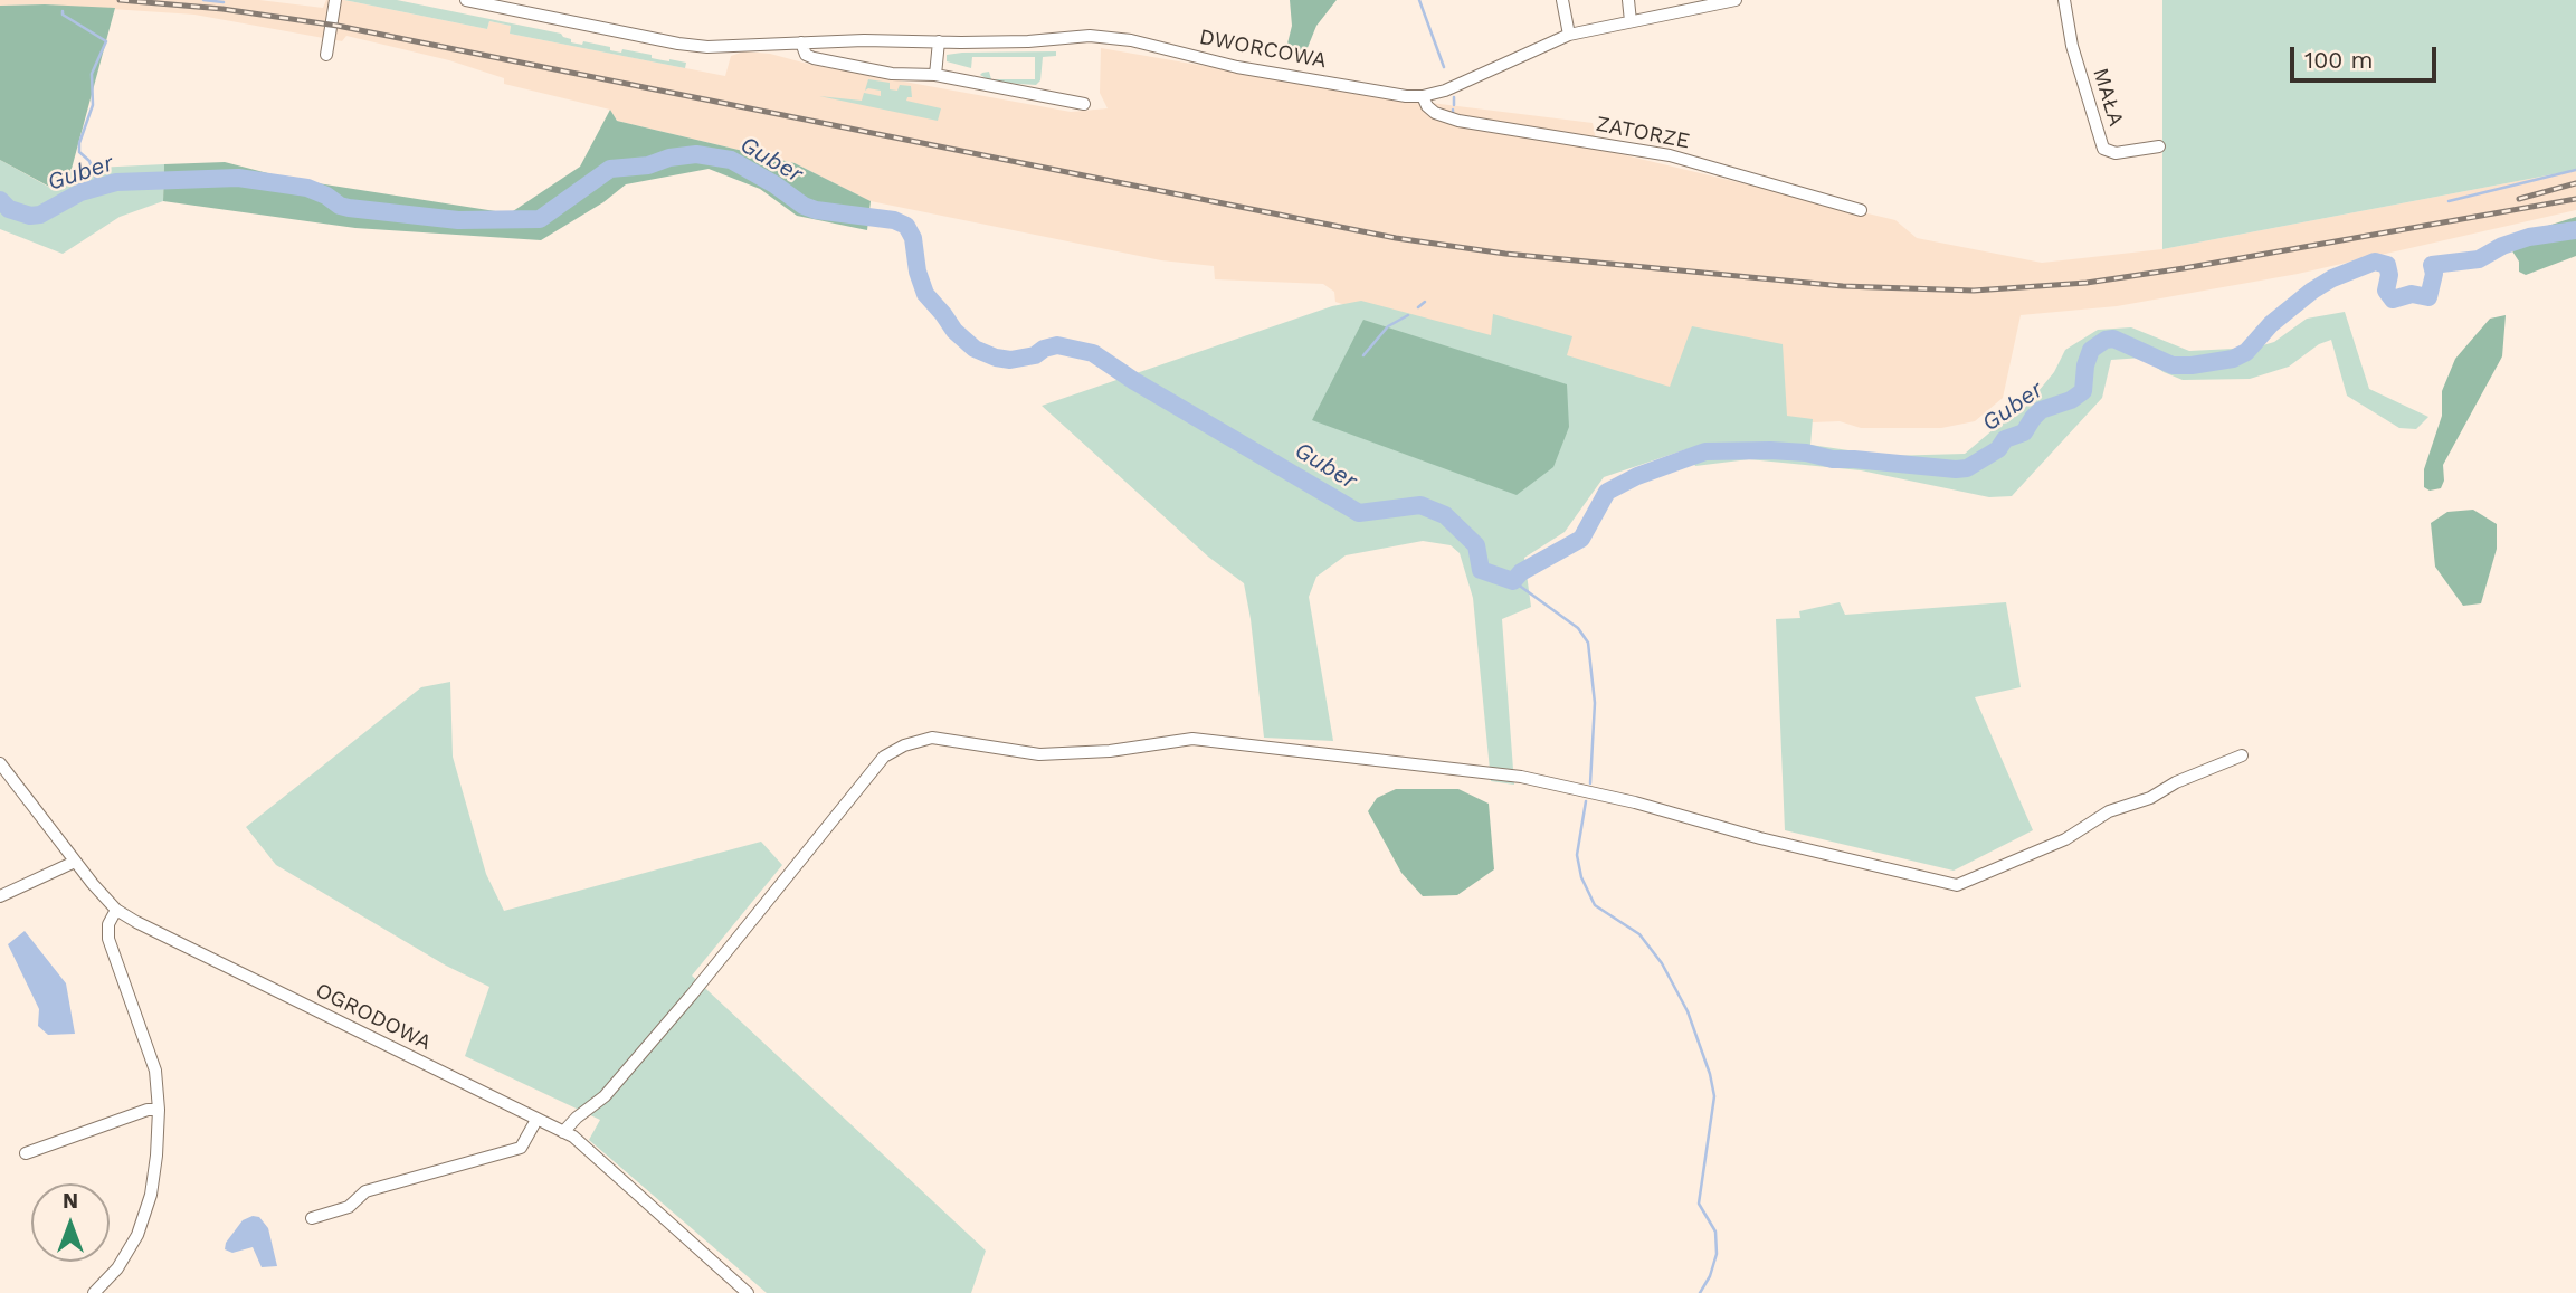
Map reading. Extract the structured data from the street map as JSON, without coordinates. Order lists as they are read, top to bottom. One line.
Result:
{"streets":{"street":["DWORCOWA","MAŁA","ZATORZE","OGRODOWA"]},"crossings":[["DWORCOWA","ZATORZE"]],"water":["Guber"],"scale_bar":"100 m","north":"top"}
